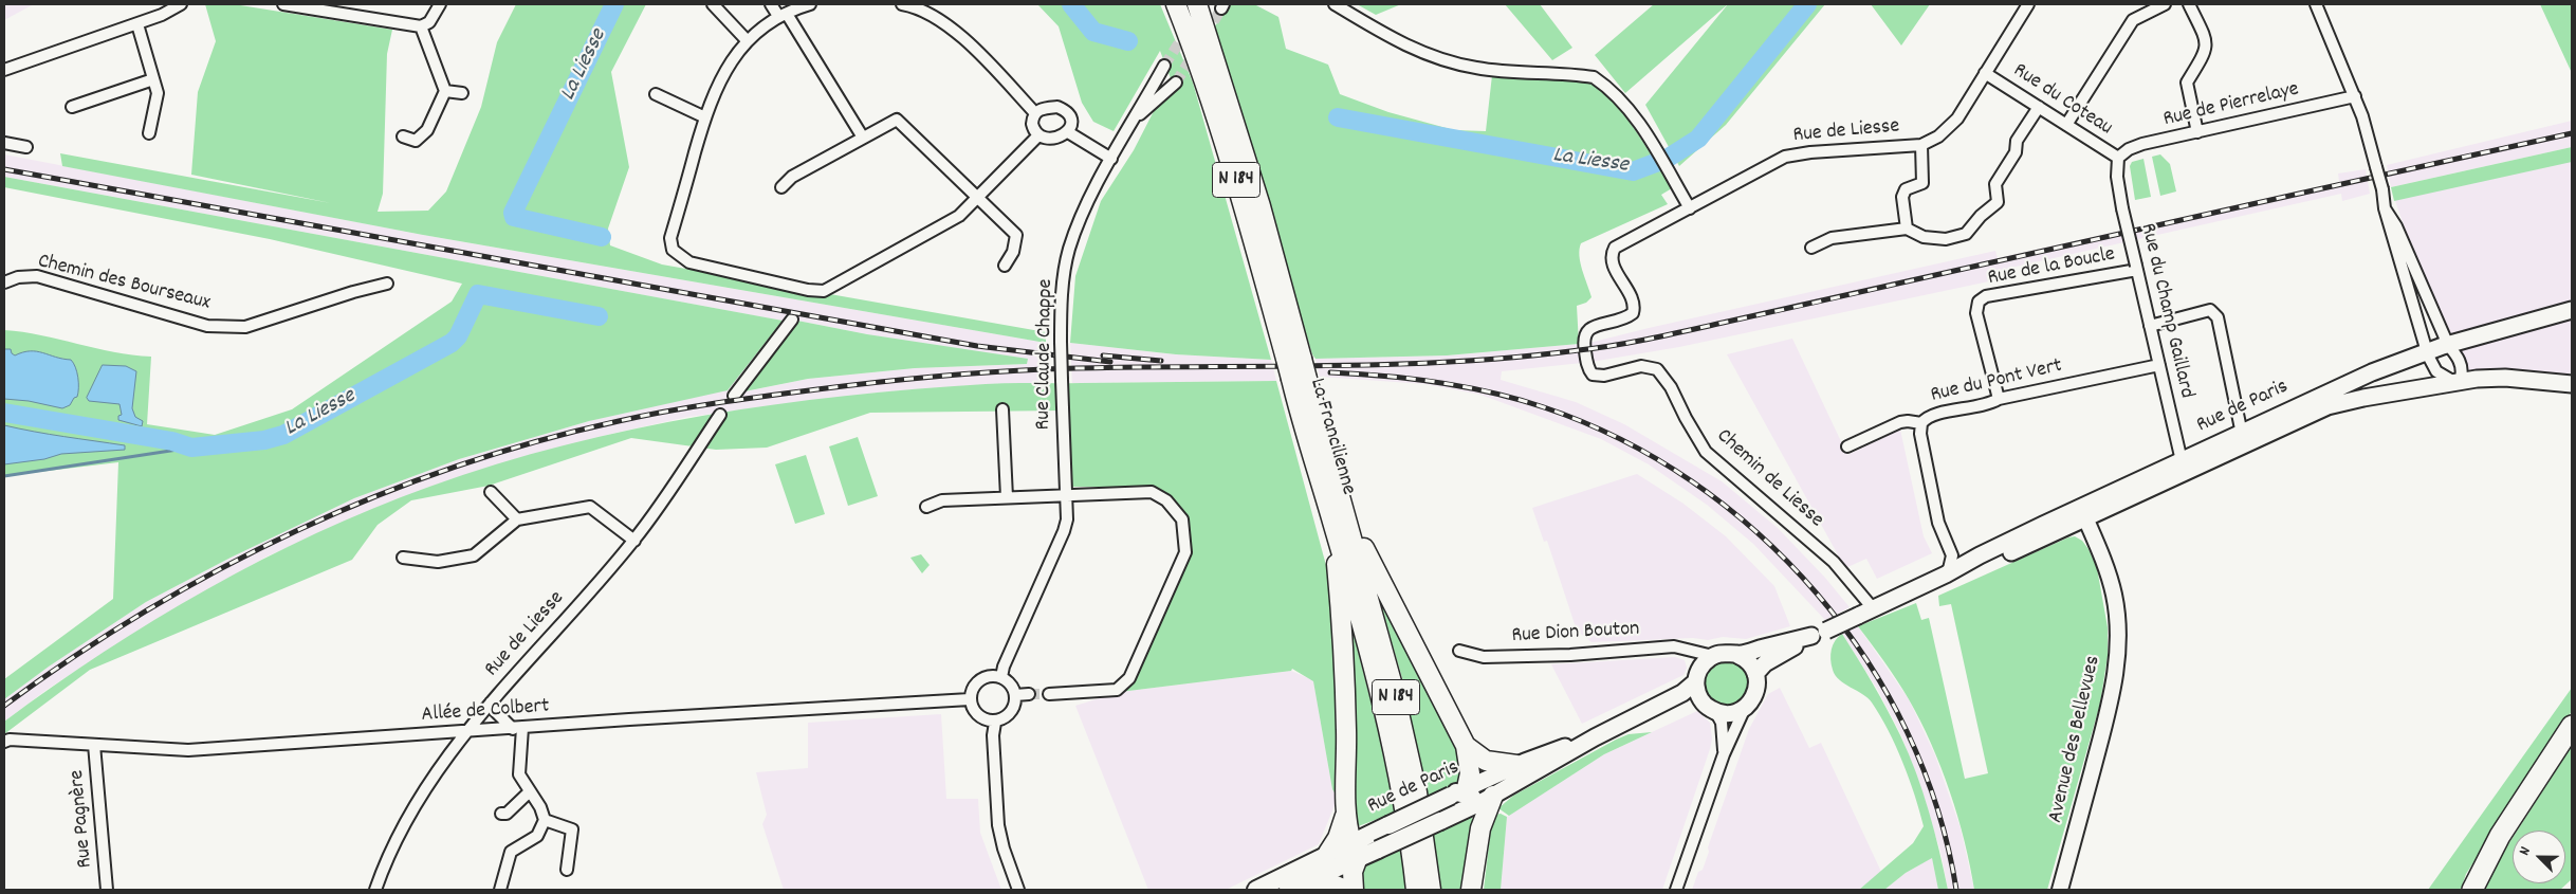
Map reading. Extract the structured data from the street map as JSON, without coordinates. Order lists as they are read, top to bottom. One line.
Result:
{"streets":{"highway":["N 184","La Francilienne"],"main road":["Rue de Paris"],"street":["Rue du Coteau","Rue de Pierrelaye","Rue de Liesse","Rue de la Boucle","Chemin des Bourseaux","Rue du Champ Gaillard","Rue Claude Chappe","Rue du Pont Vert","Chemin de Liesse","Rue Dion Bouton","Allée de Colbert","Avenue des Bellevues","Rue Pagnère"]},"crossings":[["Rue du Coteau","Rue de Pierrelaye"],["Rue du Coteau","Rue du Champ Gaillard"],["Rue de Pierrelaye","Rue du Champ Gaillard"],["Rue de Liesse","Chemin de Liesse"],["Rue de Liesse","Allée de Colbert"],["Rue de la Boucle","Rue du Champ Gaillard"],["Rue de la Boucle","Rue du Pont Vert"],["Rue du Champ Gaillard","Rue du Pont Vert"],["Rue du Champ Gaillard","Rue de Paris"],["Rue Claude Chappe","Allée de Colbert"],["Rue de Paris","Chemin de Liesse"],["Rue de Paris","Rue Dion Bouton"],["Rue de Paris","Avenue des Bellevues"],["Allée de Colbert","Rue Pagnère"]],"water":["La Liesse"],"north":"top left"}
